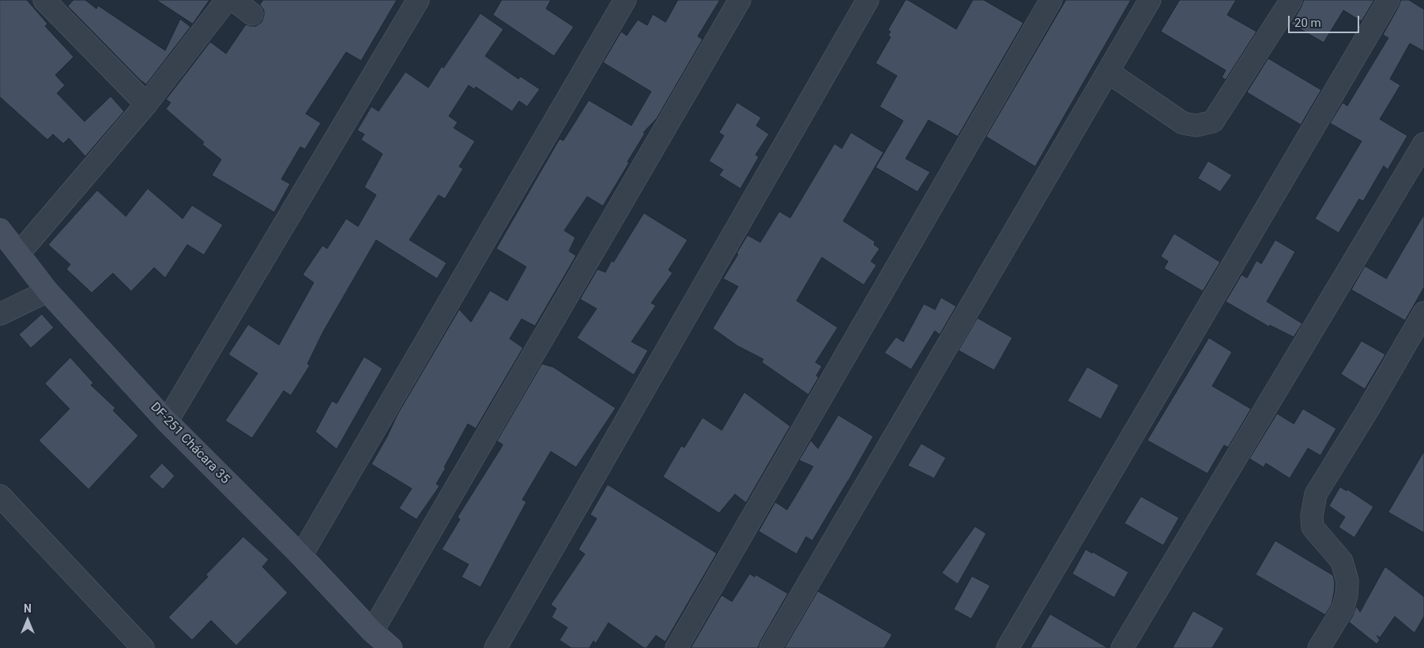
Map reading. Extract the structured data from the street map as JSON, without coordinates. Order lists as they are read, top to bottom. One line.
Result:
{"streets":{"street":["DF-251 Chácara 35"]},"scale_bar":"20 m","north":"top"}
